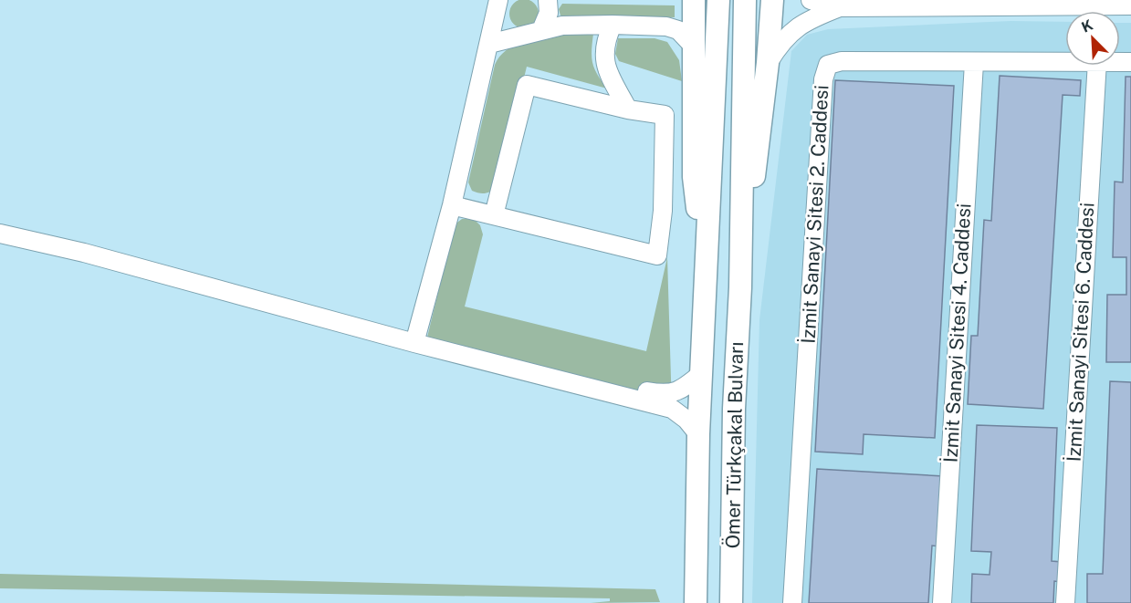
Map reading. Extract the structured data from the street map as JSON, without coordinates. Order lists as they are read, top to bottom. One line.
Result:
{"streets":{"main road":["Ömer Türkçakal Bulvarı"],"street":["İzmit Sanayi Sitesi 2. Caddesi","İzmit Sanayi Sitesi 6. Caddesi","İzmit Sanayi Sitesi 4. Caddesi"]},"crossings":[["İzmit Sanayi Sitesi 2. Caddesi","İzmit Sanayi Sitesi 4. Caddesi"]],"north":"top left"}
